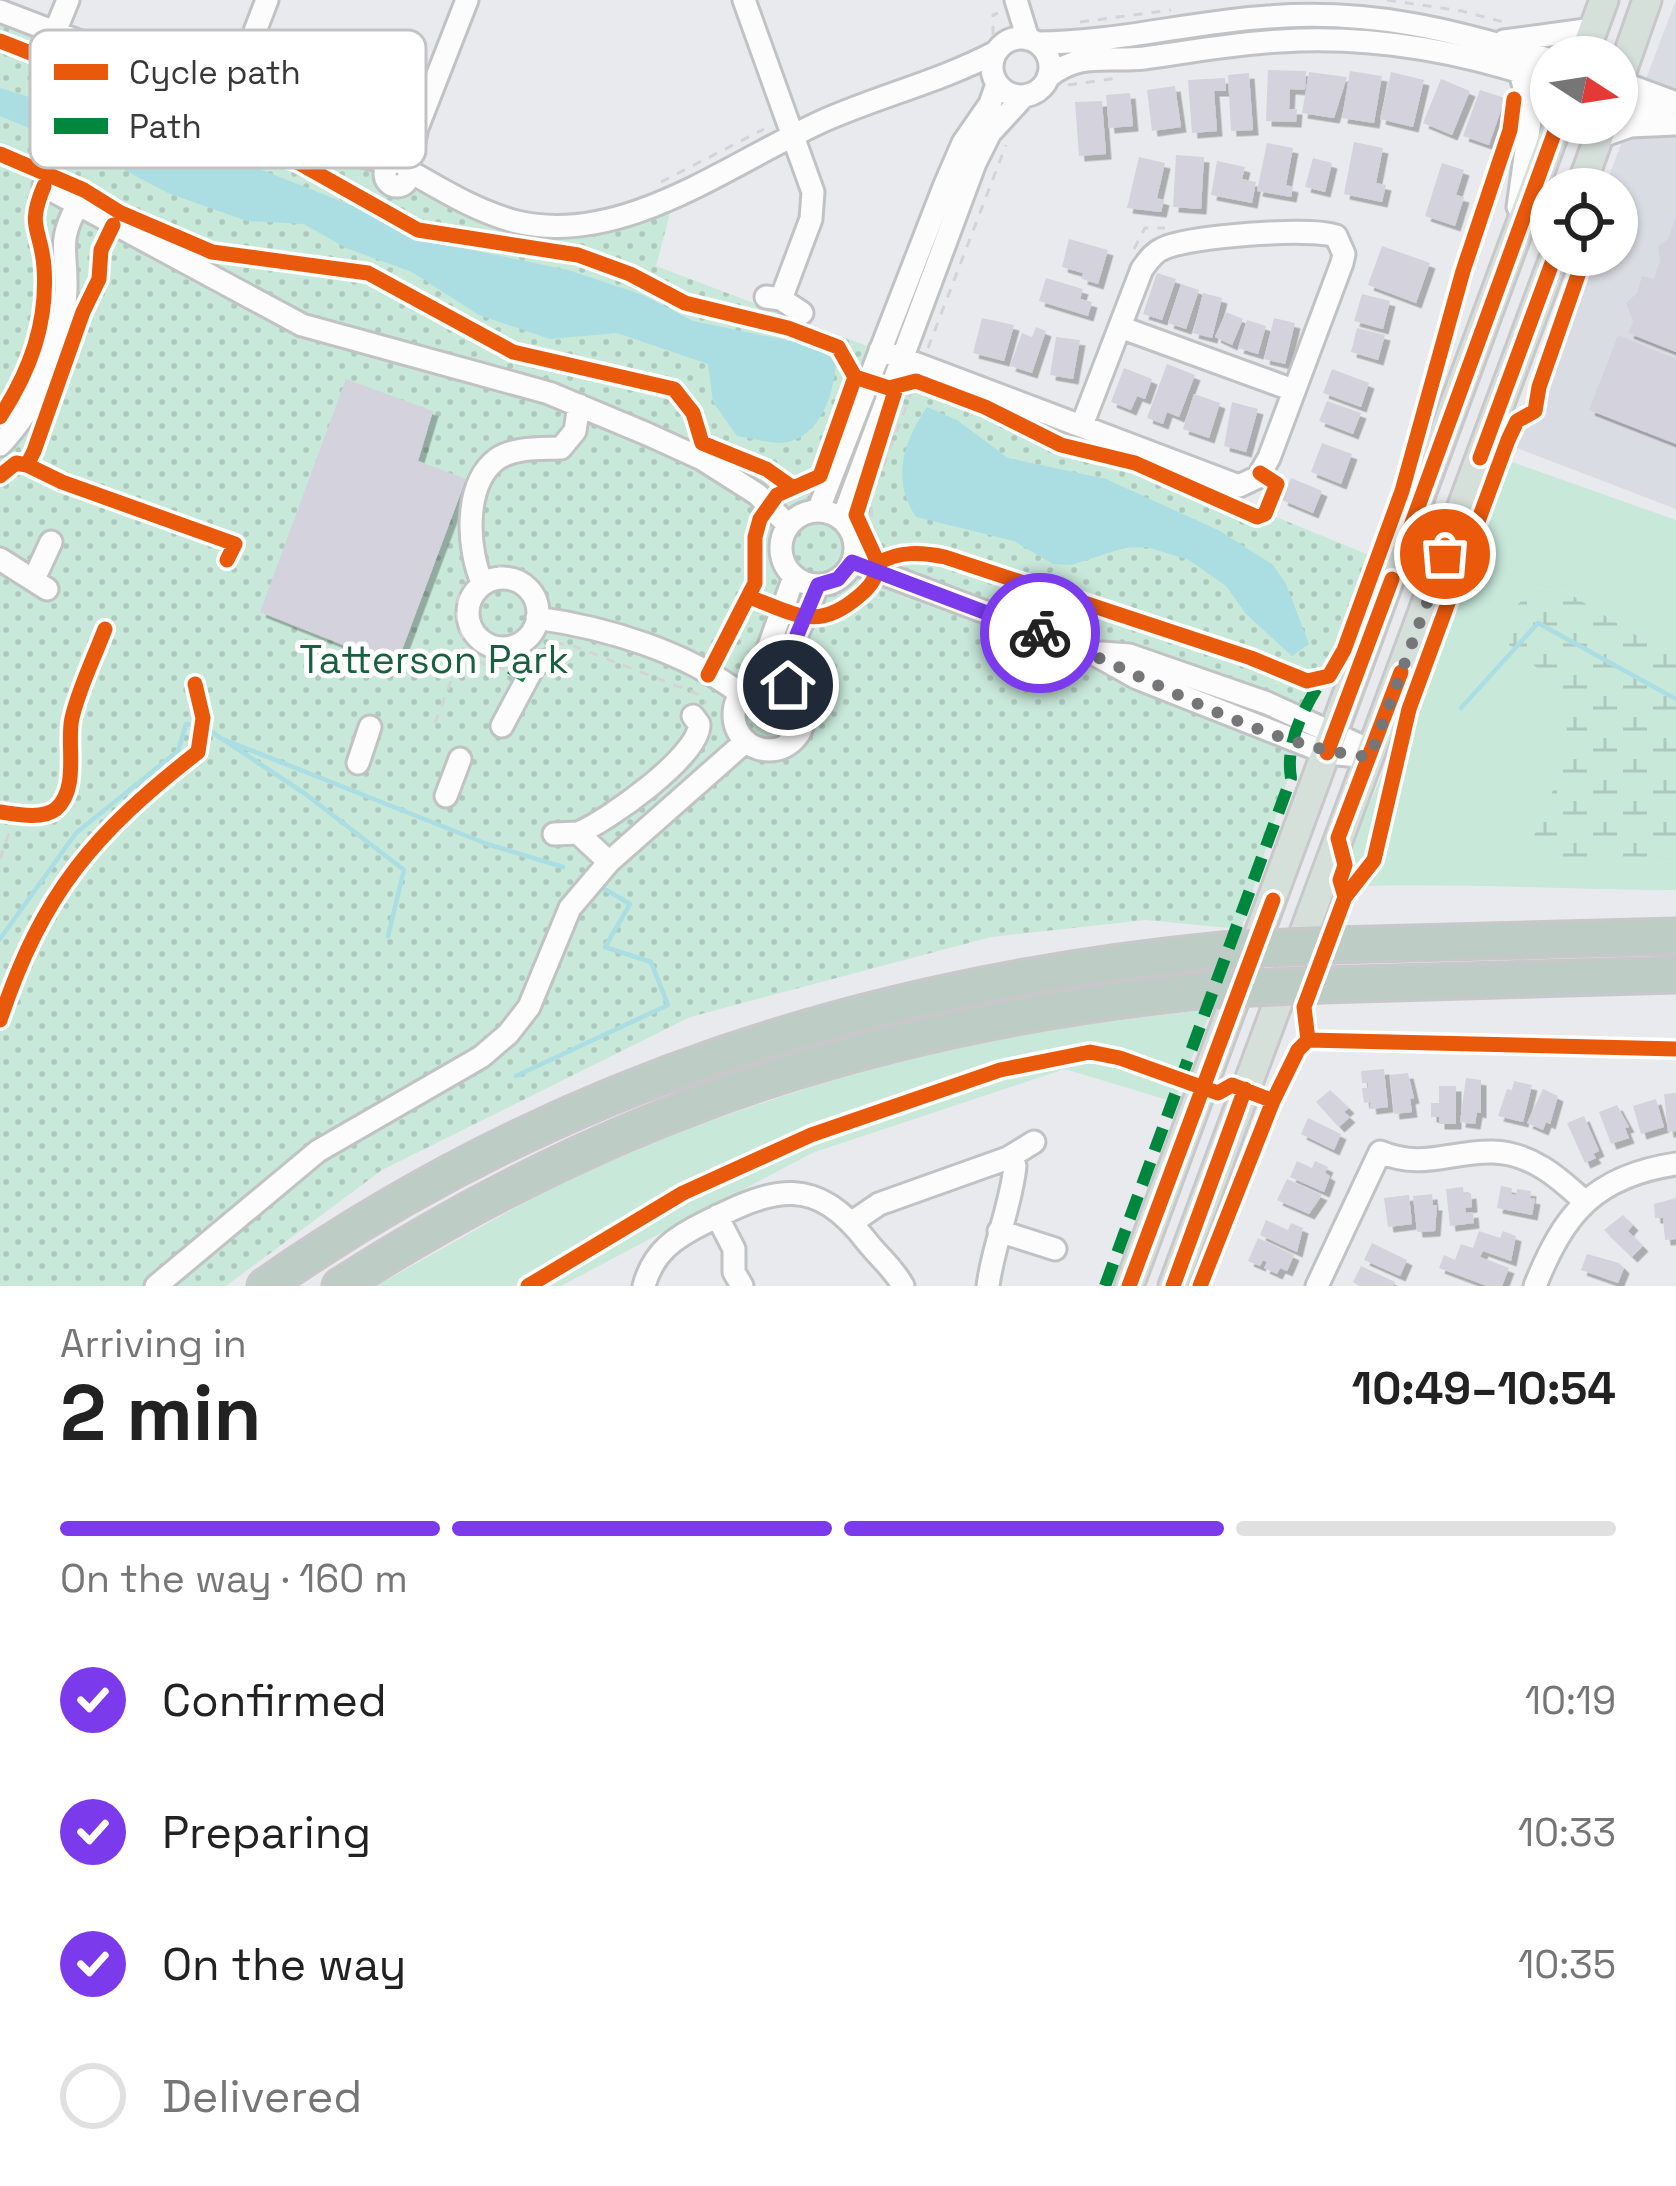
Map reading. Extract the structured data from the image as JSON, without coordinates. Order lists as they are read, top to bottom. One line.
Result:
{"parks":["Tatterson Park"],"legend":["Cycle path","Path"],"north":"right","page":{"heading":["2 min","Arriving in","10:49–10:54"],"bar":"On the way · 160 m","list":[["Confirmed","10:19"],["Preparing","10:33"],["On the way","10:35"],"Delivered"]}}
